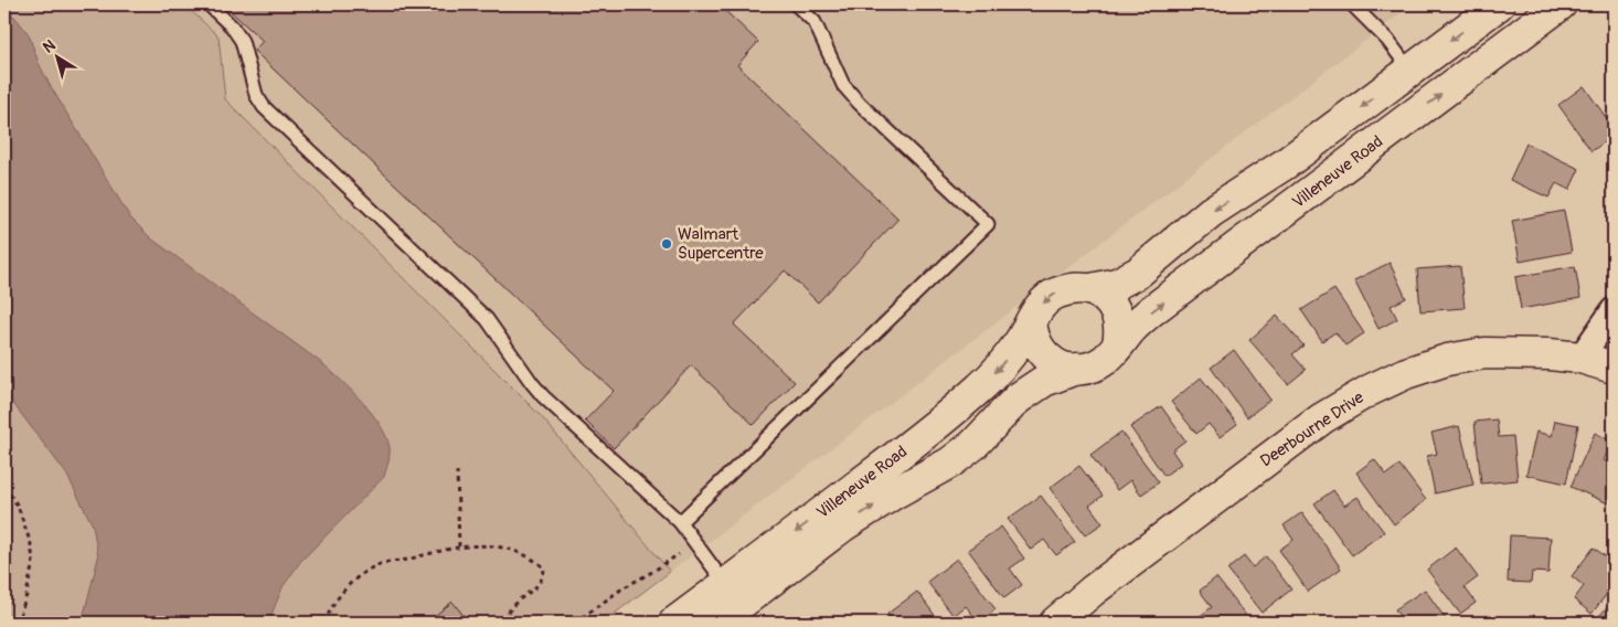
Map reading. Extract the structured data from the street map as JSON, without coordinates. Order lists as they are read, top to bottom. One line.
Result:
{"streets":{"main road":["Villeneuve Road","Deerbourne Drive"]},"places":["Walmart Supercentre"],"north":"top left"}
